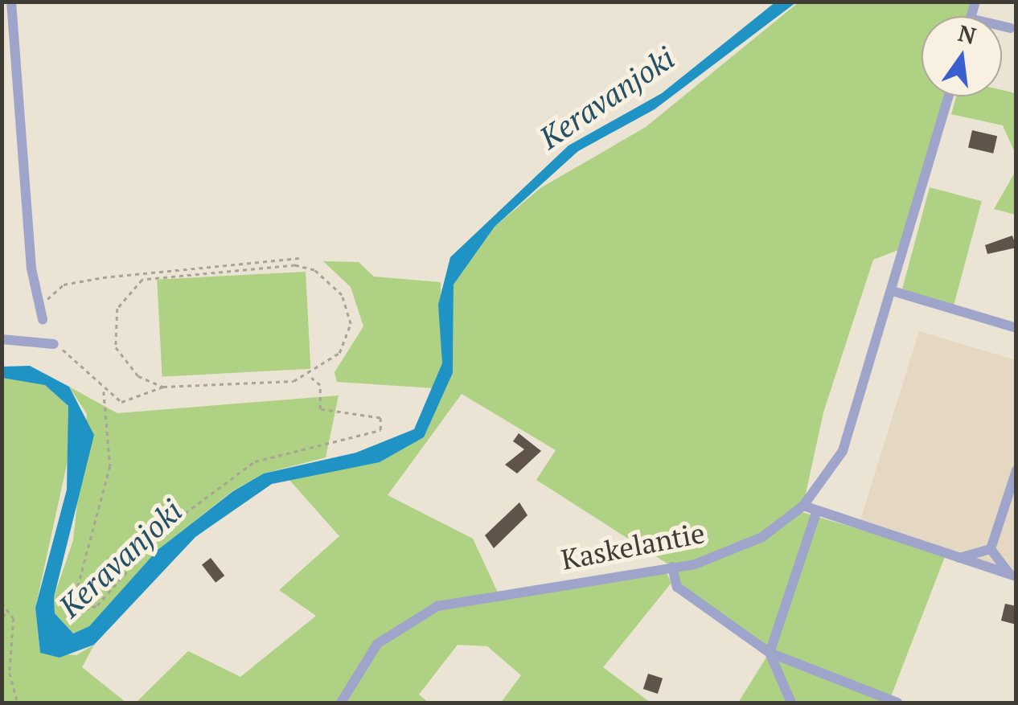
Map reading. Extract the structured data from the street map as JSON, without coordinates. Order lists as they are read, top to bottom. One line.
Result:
{"streets":{"street":["Kaskelantie"]},"water":["Keravanjoki"],"north":"top"}
